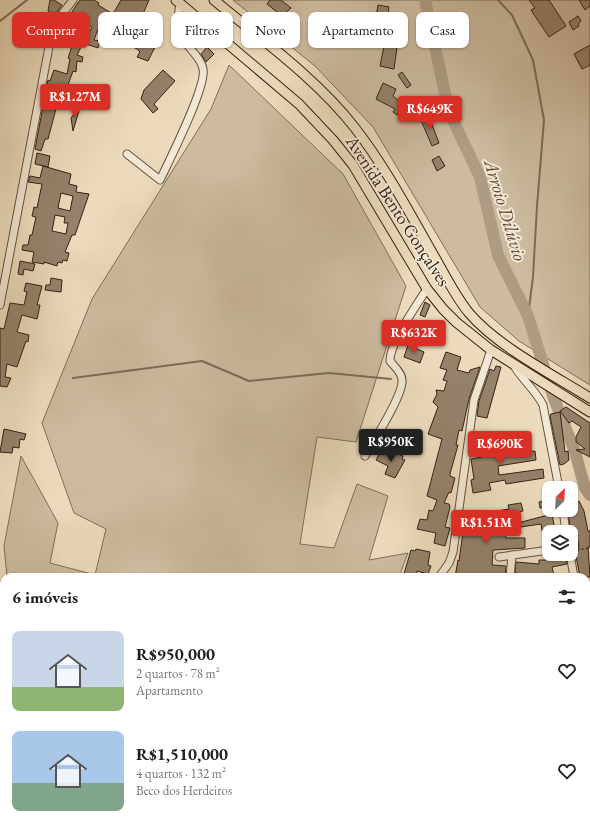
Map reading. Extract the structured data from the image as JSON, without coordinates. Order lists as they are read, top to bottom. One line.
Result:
{"streets":{"main road":["Avenida Bento Gonçalves"]},"water":["Arroio Dilúvio"],"north":"top right","page":{"chip":["Comprar","Alugar","Filtros","Novo","Apartamento","Casa"],"price":["R$1.27M","R$649K","R$632K","R$950K","R$690K","R$1.51M"],"heading":"6 imóveis","list":[{"name":"R$950,000","note":"2 quartos · 78 m² · Apartamento"},{"name":"R$1,510,000","note":"4 quartos · 132 m² · Beco dos Herdeiros"}]}}
